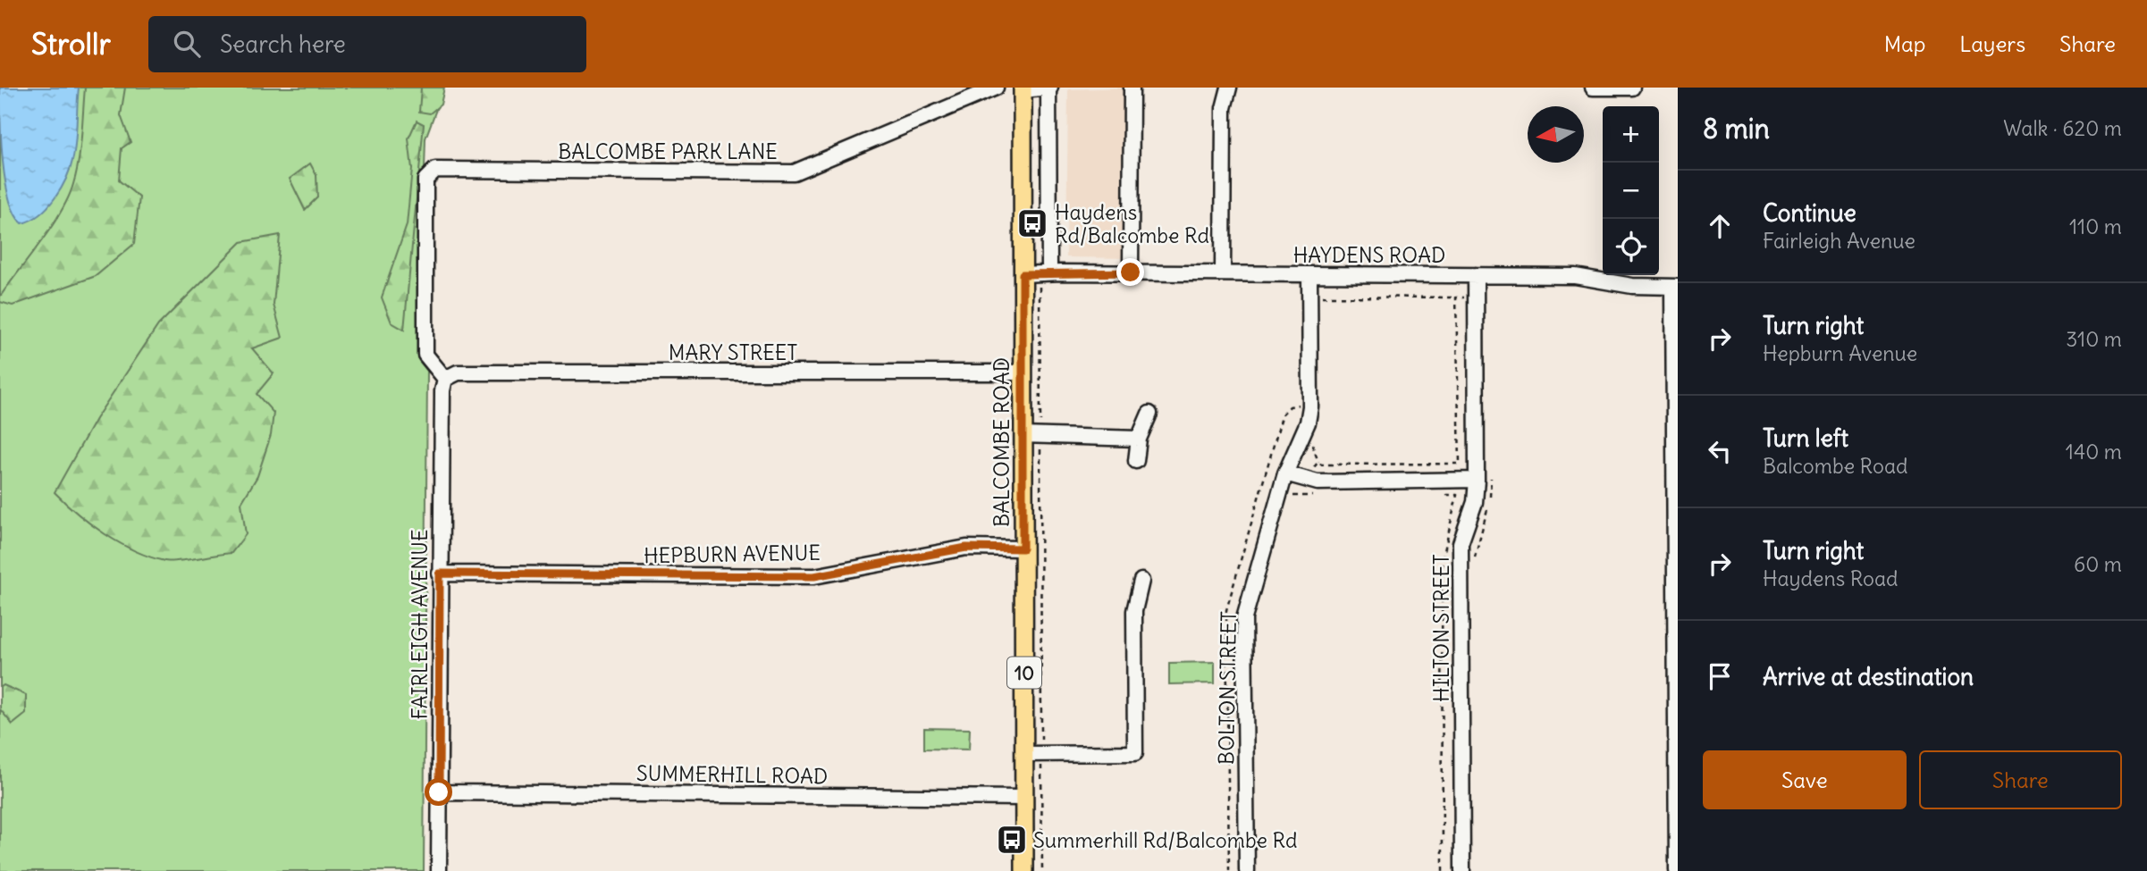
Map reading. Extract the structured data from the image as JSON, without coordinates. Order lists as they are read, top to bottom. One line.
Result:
{"streets":{"main road":["BALCOMBE ROAD","10"],"street":["BALCOMBE PARK LANE","HAYDENS ROAD","MARY STREET","HEPBURN AVENUE","FAIRLEIGH AVENUE","HILTON STREET","BOLTON STREET","SUMMERHILL ROAD"]},"crossings":[["BALCOMBE PARK LANE","MARY STREET"],["BALCOMBE PARK LANE","FAIRLEIGH AVENUE"],["HAYDENS ROAD","BALCOMBE ROAD"],["HAYDENS ROAD","HILTON STREET"],["HAYDENS ROAD","BOLTON STREET"],["MARY STREET","BALCOMBE ROAD"],["MARY STREET","FAIRLEIGH AVENUE"],["BALCOMBE ROAD","HEPBURN AVENUE"],["BALCOMBE ROAD","SUMMERHILL ROAD"],["HEPBURN AVENUE","FAIRLEIGH AVENUE"],["FAIRLEIGH AVENUE","SUMMERHILL ROAD"]],"places":{"bus stop":["Haydens Rd/Balcombe Rd","Summerhill Rd/Balcombe Rd"]},"north":"left","page":{"header":"Strollr","search":"Search here","nav":["Map","Layers","Share"],"heading":["8 min","Walk · 620 m"],"map_buttons":["+","−"],"list":[["Continue","Fairleigh Avenue","110 m"],["Turn right","Hepburn Avenue","310 m"],["Turn left","Balcombe Road","140 m"],["Turn right","Haydens Road","60 m"],"Arrive at destination"],"buttons":["Save","Share"]}}
